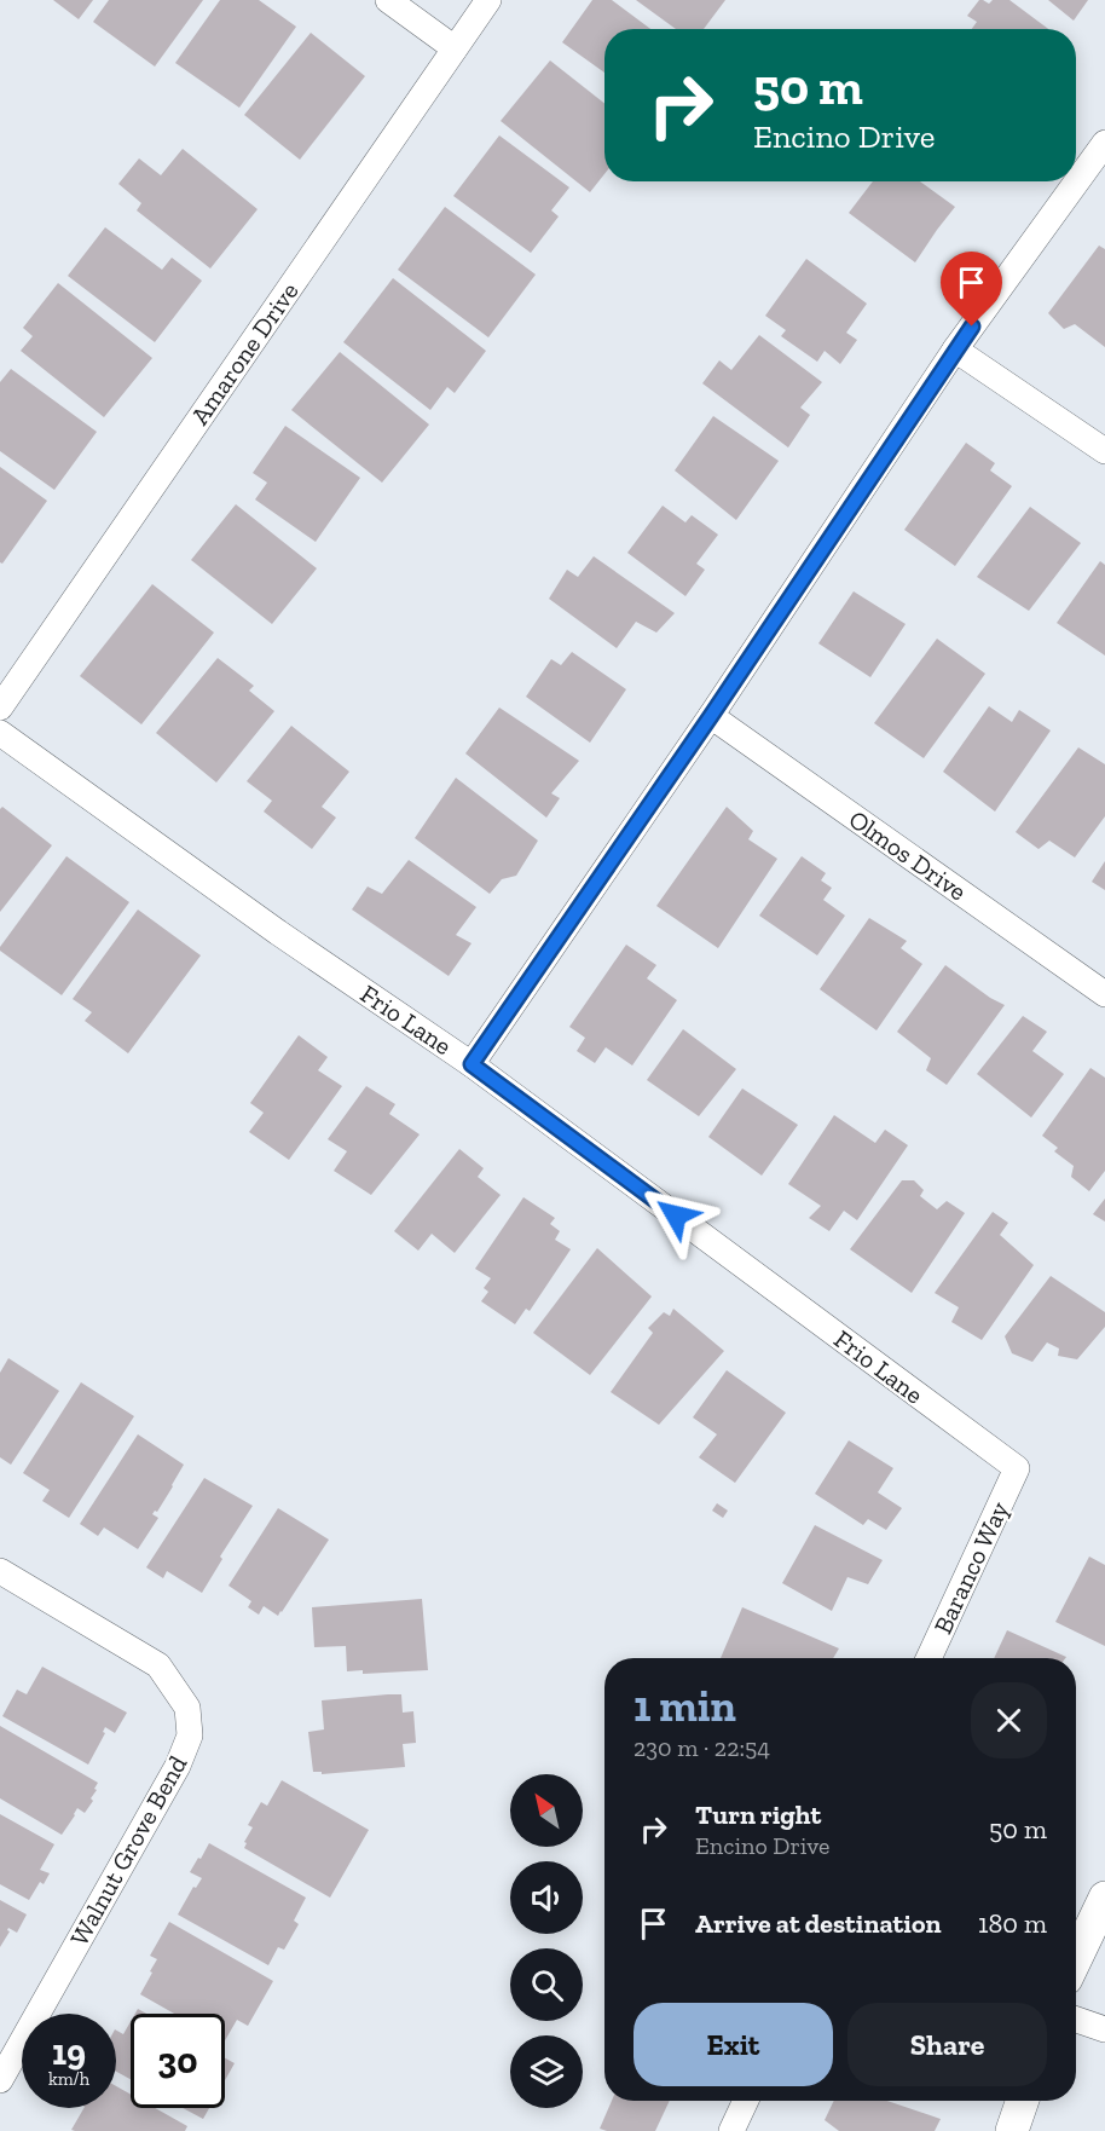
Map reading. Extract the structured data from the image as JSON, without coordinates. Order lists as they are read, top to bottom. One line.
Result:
{"streets":{"street":["Amarone Drive","Olmos Drive","Frio Lane","Baranco Way","Walnut Grove Bend"]},"crossings":[["Frio Lane","Baranco Way"]],"north":"top left","page":{"turn":["50 m","Encino Drive"],"heading":["1 min","230 m · 22:54"],"list":[{"name":"Turn right","note":"Encino Drive","value":"50 m"},{"name":"Arrive at destination","value":"180 m"}],"buttons":["Exit","Share"],"speed":"19 km/h","limit":"30"}}
